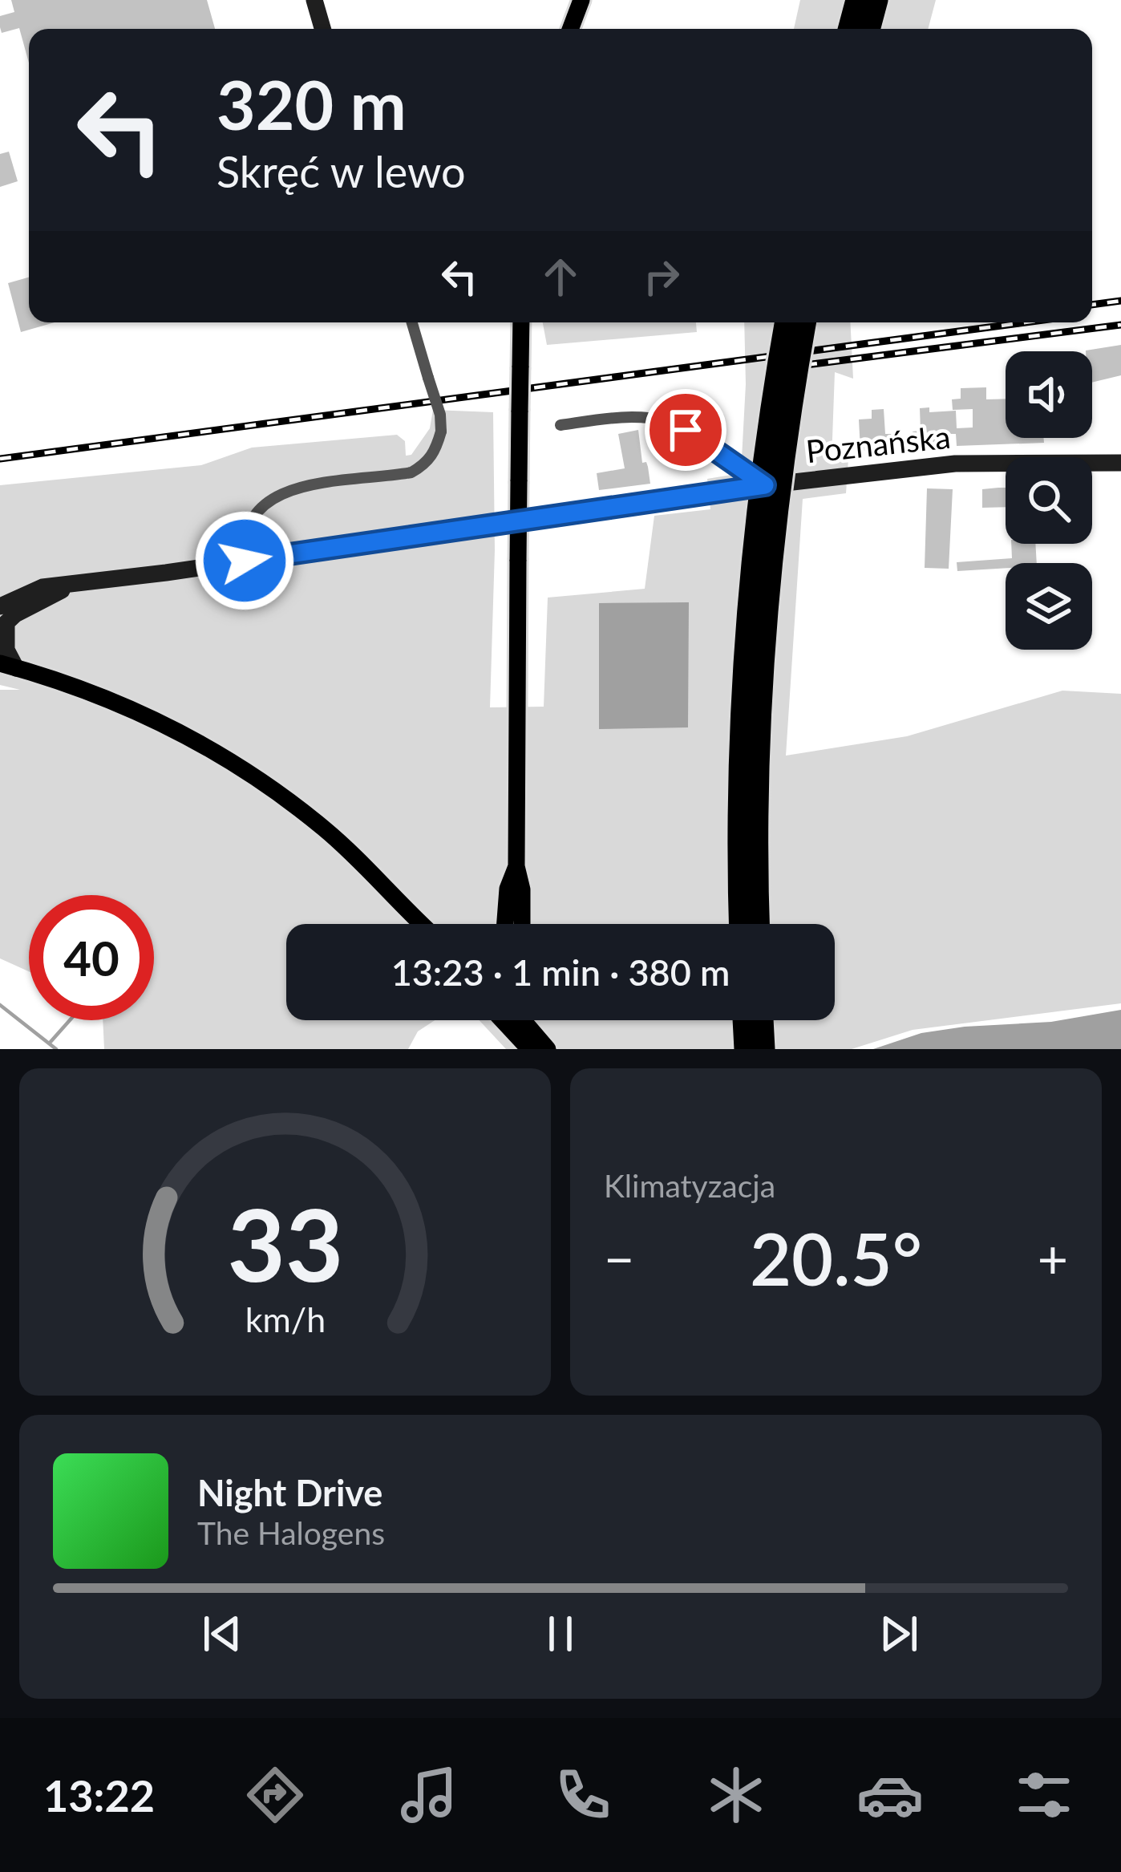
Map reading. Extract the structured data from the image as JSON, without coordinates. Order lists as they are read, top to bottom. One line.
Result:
{"streets":{"street":["Poznańska"]},"page":{"turn":["320 m","Skręć w lewo"],"limit":"40","trip":"13:23 · 1 min · 380 m","tile":"Klimatyzacja","heat":["−","20.5°","+"],"song":["Night Drive","The Halogens"],"tabs":"13:22","gauge":["33","km/h"]}}
